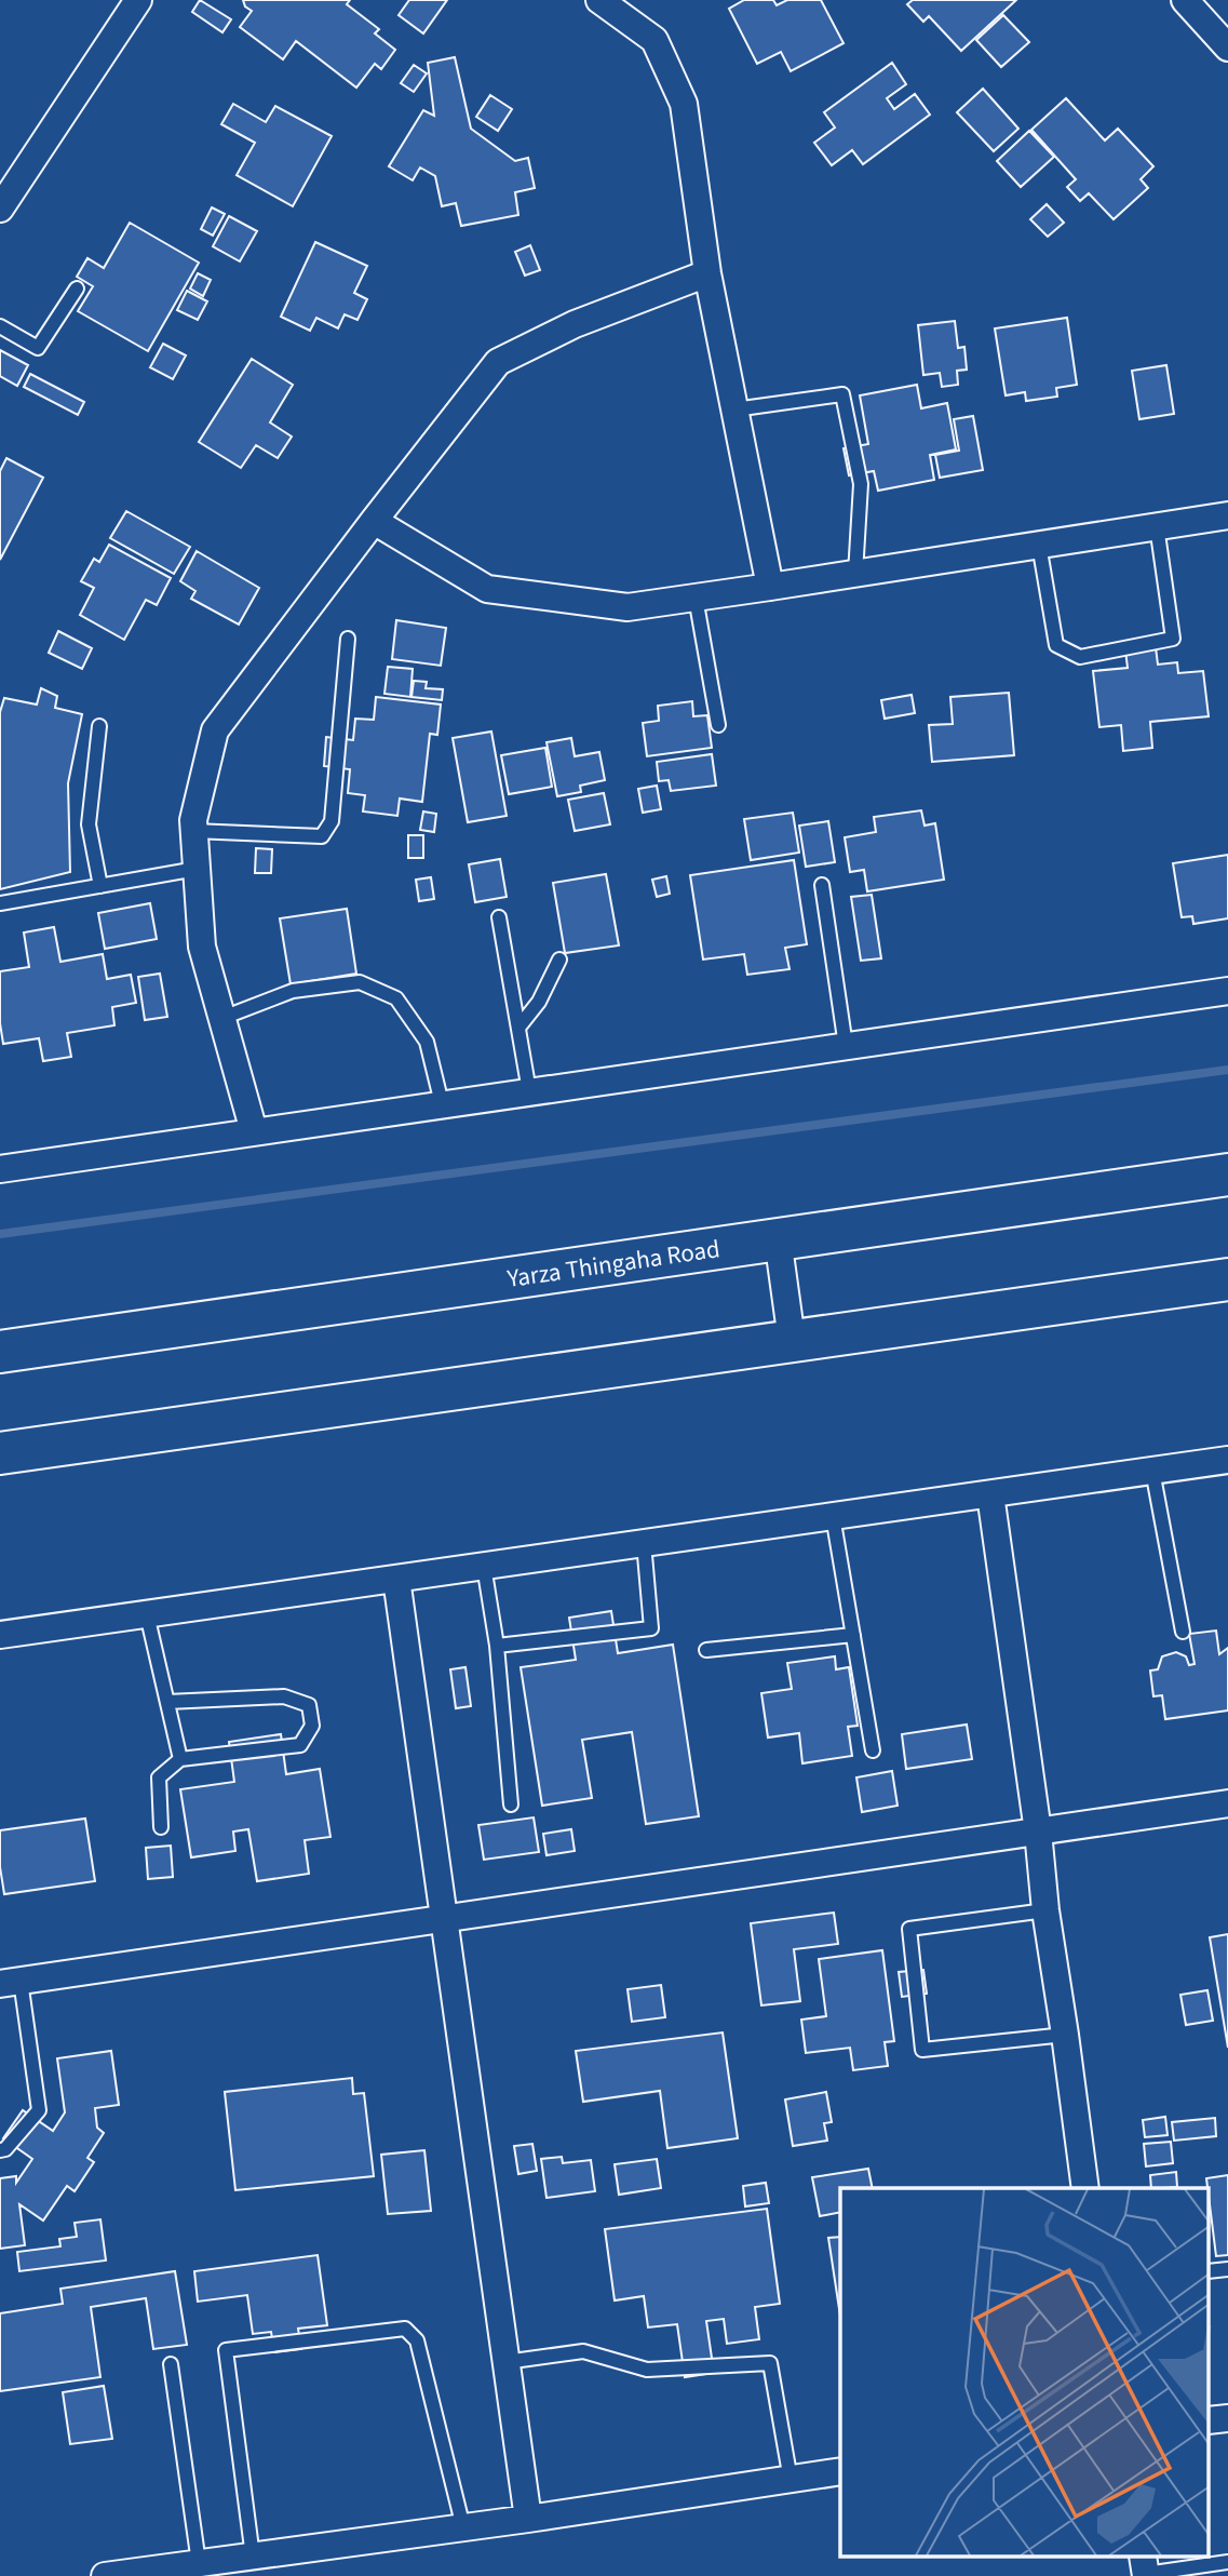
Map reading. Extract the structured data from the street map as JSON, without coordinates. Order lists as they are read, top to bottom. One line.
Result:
{"streets":{"main road":["Yarza Thingaha Road"]}}
